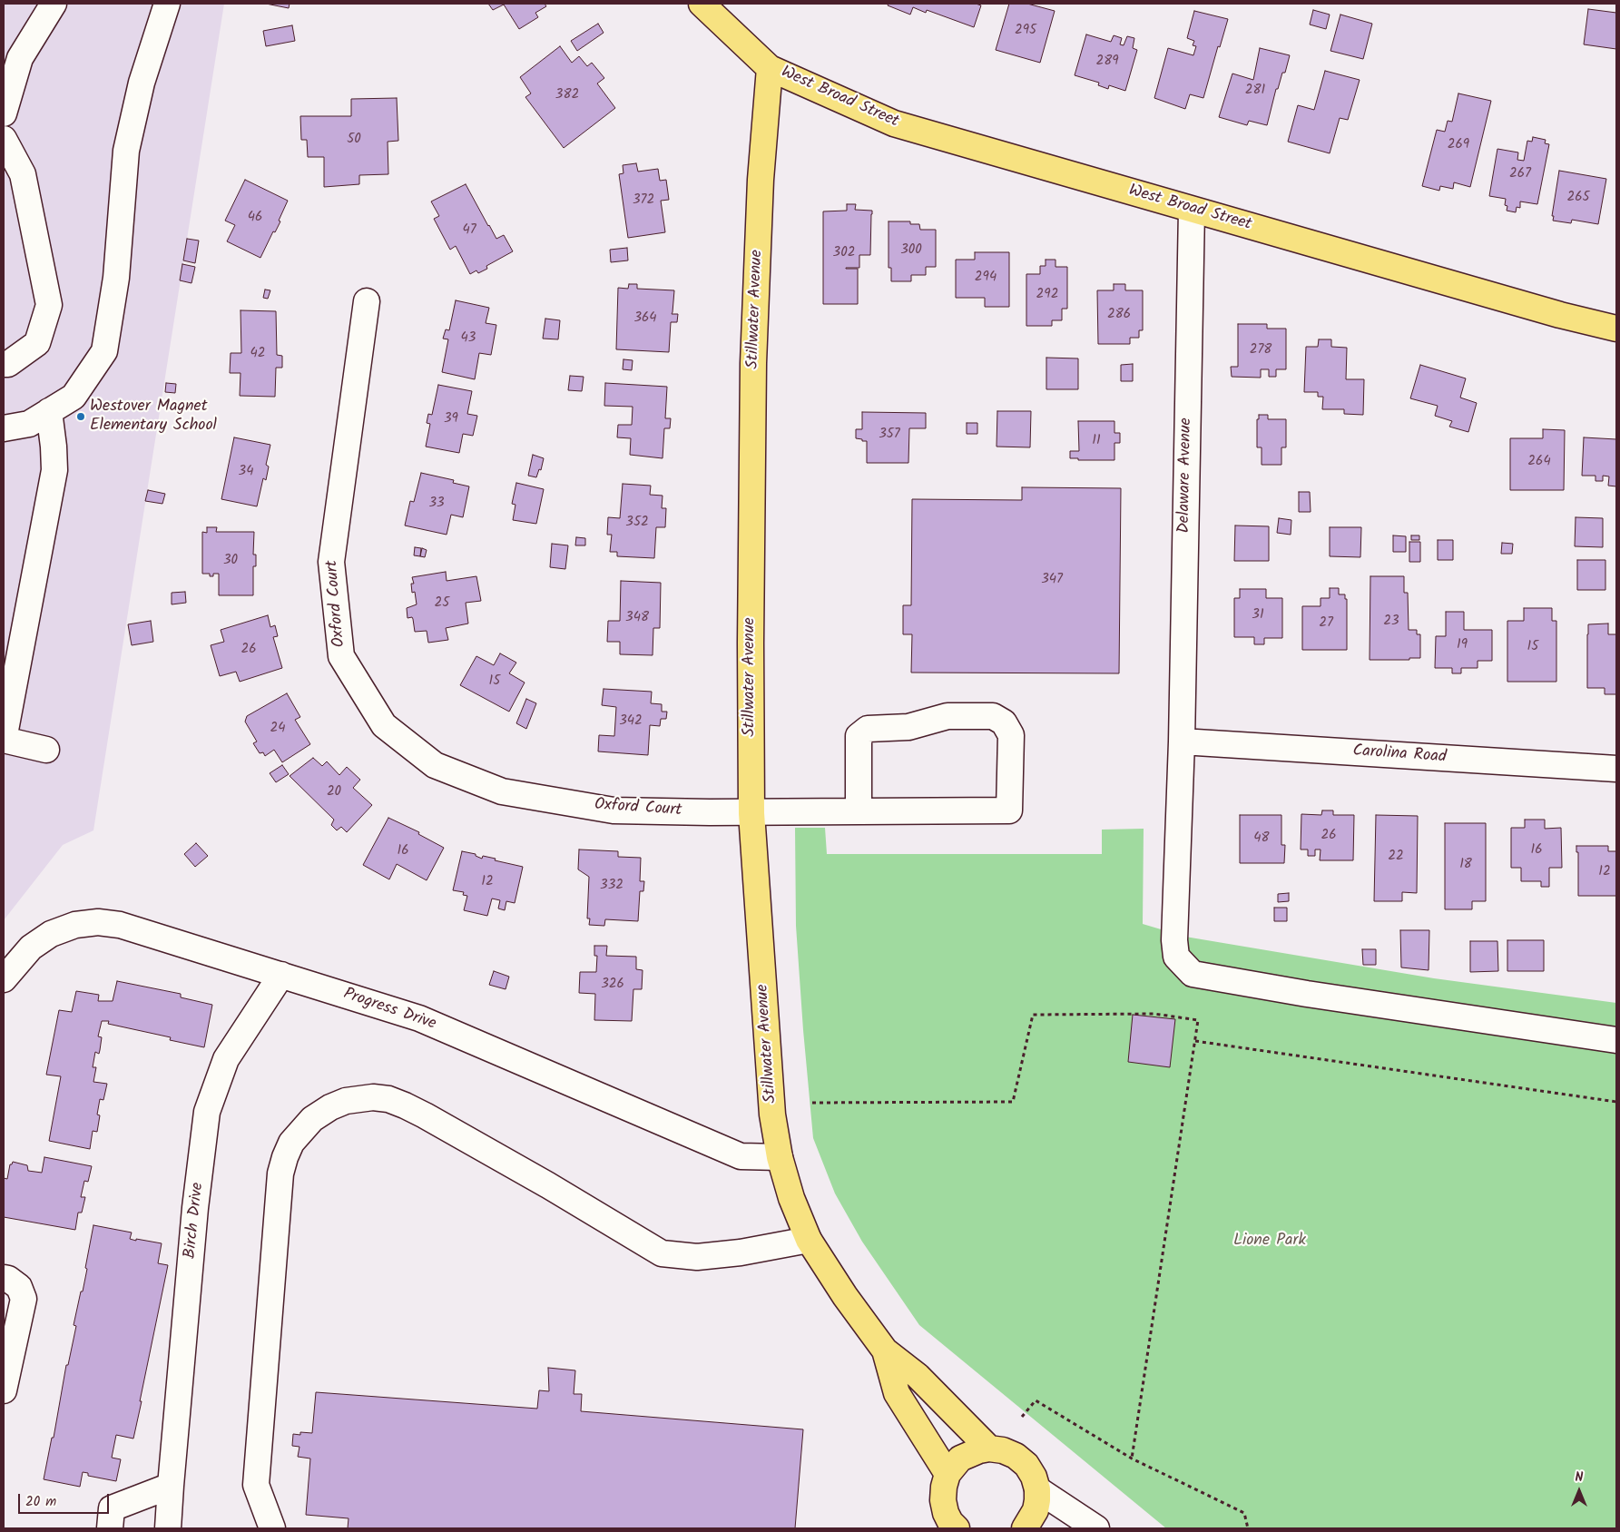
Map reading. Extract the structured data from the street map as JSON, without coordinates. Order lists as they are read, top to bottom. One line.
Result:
{"streets":{"main road":["West Broad Street","Stillwater Avenue"],"street":["Delaware Avenue","Oxford Court","Carolina Road","Progress Drive","Birch Drive"]},"crossings":[["West Broad Street","Stillwater Avenue"],["West Broad Street","Delaware Avenue"],["Stillwater Avenue","Oxford Court"],["Stillwater Avenue","Progress Drive"],["Delaware Avenue","Carolina Road"],["Progress Drive","Birch Drive"]],"parks":["Lione Park"],"places":["Westover Magnet Elementary School"],"house_numbers":["295","289","281","382","50","269","267","265","372","46","47","300","302","294","292","286","364","43","278","42","39","357","11","264","34","33","352","30","347","25","31","348","23","27","19","15","26","15","342","24","20","26","48","16","16","22","18","12","12","332","326"],"scale_bar":"20 m","north":"top"}
